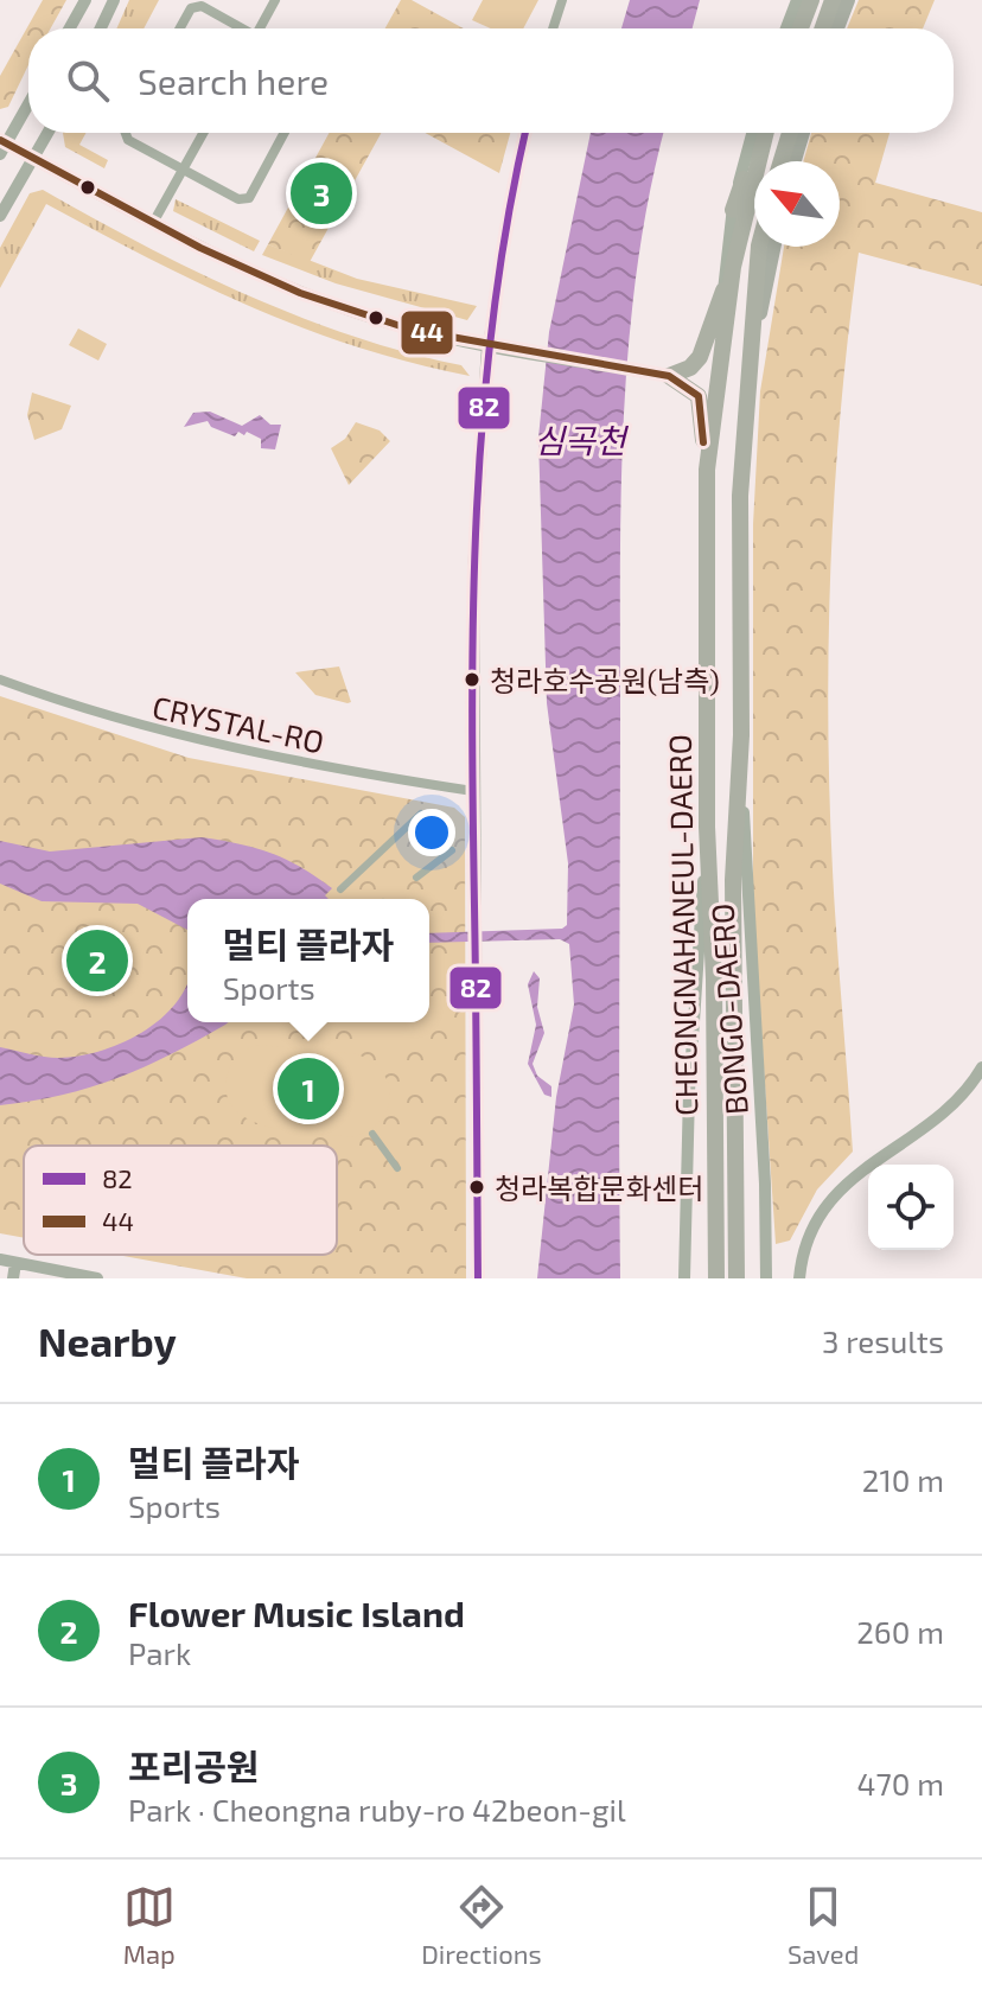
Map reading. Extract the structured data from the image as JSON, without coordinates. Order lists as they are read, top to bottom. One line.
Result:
{"streets":{"highway":["CHEONGNAHANEUL-DAERO"],"street":["CRYSTAL-RO","BONGO-DAERO"]},"crossings":[["CHEONGNAHANEUL-DAERO","BONGO-DAERO"]],"water":["심곡천"],"places":["청라호수공원(남측)","청라복합문화센터"],"lines":["transit line 82","transit line 44"],"legend":["82","44"],"north":"top left","page":{"search":"Search here","pins":["3","2","1"],"popup":["멀티 플라자","Sports"],"heading":["Nearby","3 results"],"list":[{"mark":"1","name":"멀티 플라자","note":"Sports","value":"210 m"},{"mark":"2","name":"Flower Music Island","note":"Park","value":"260 m"},{"mark":"3","name":"포리공원","note":"Park · Cheongna ruby-ro 42beon-gil","value":"470 m"}],"nav":["Map","Directions","Saved"]}}
